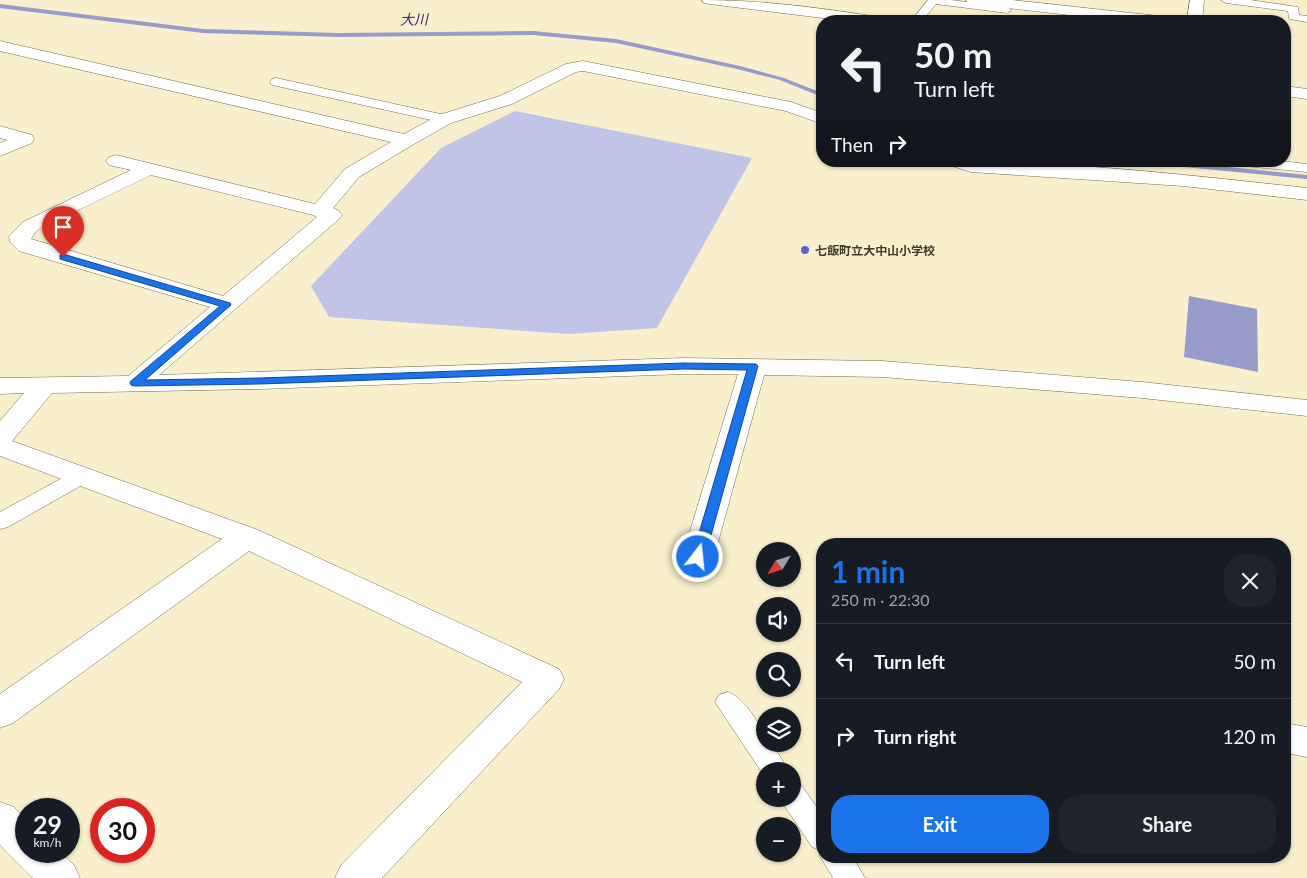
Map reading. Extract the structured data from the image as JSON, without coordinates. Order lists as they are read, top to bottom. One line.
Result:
{"water":["大川"],"places":["七飯町立大中山小学校"],"north":"bottom left","page":{"turn":["50 m","Turn left"],"then":"Then","heading":["1 min","250 m · 22:30"],"map_buttons":["+","−"],"list":[{"name":"Turn left","value":"50 m"},{"name":"Turn right","value":"120 m"}],"buttons":["Exit","Share"],"speed":"29 km/h","limit":"30"}}
